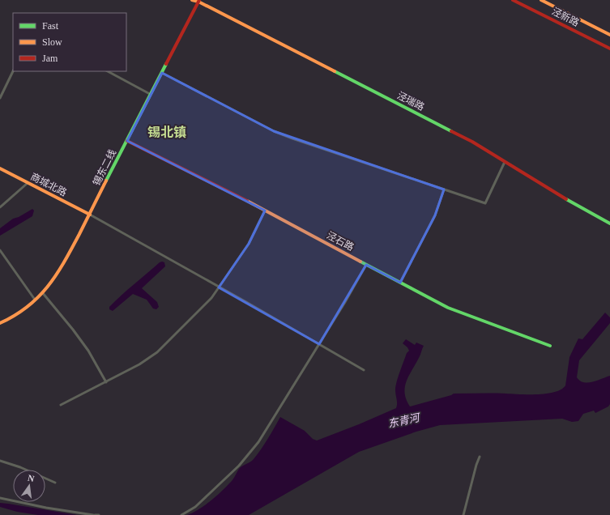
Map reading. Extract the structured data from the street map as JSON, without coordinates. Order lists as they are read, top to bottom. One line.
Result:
{"streets":{"street":["泾新路","泾瑞路","锡东二线","商城北路","泾石路"]},"crossings":[["泾瑞路","锡东二线"],["锡东二线","商城北路"],["锡东二线","泾石路"]],"districts":["锡北镇"],"water":["东青河"],"legend":["Fast","Slow","Jam"],"north":"top"}
